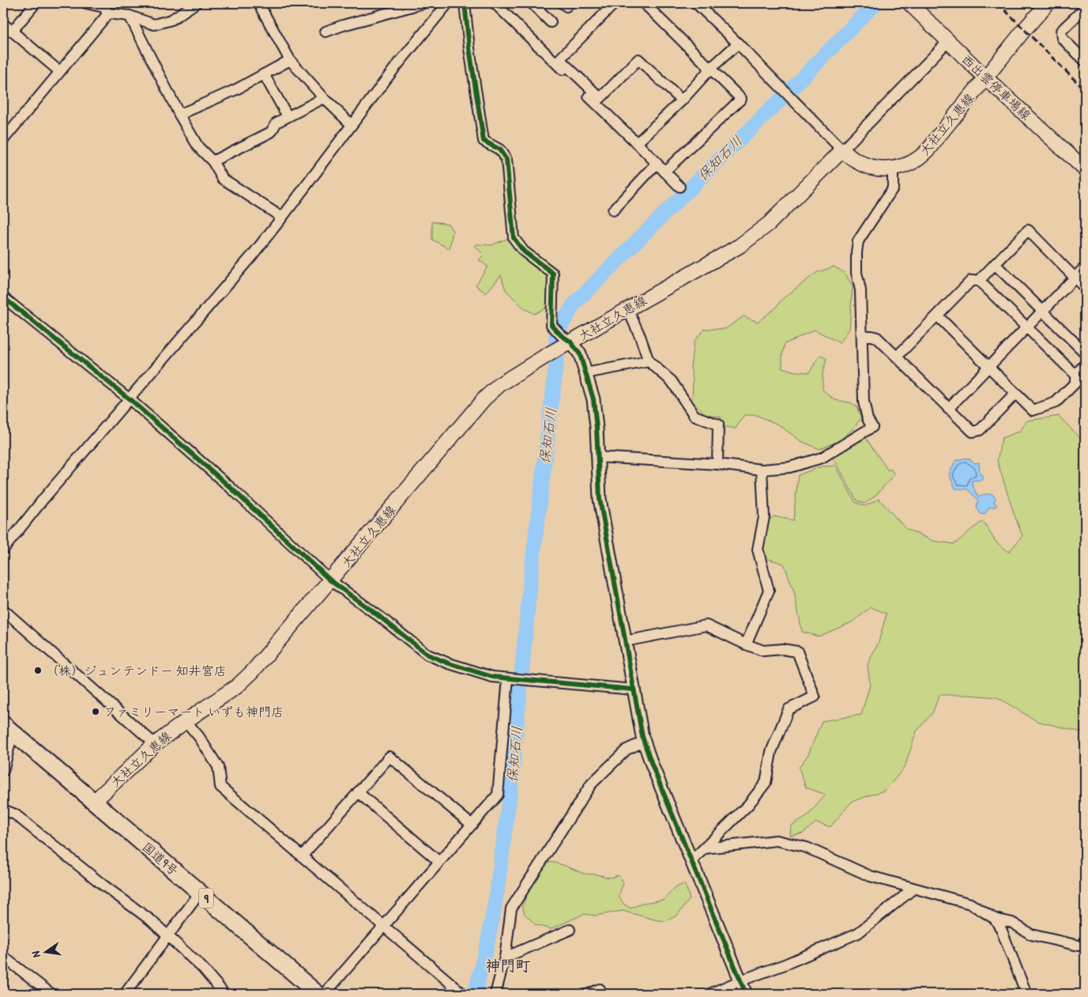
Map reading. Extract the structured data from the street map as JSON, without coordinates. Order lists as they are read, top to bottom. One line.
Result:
{"streets":{"highway":["国道9号","9"],"main road":["西出雲停車場線","大社立久恵線"]},"crossings":[["西出雲停車場線","大社立久恵線"],["大社立久恵線","国道9号"]],"districts":["神門町"],"water":["保知石川"],"places":["（株）ジュンテンドー 知井宮店","ファミリーマート いずも神門店"],"north":"left"}
